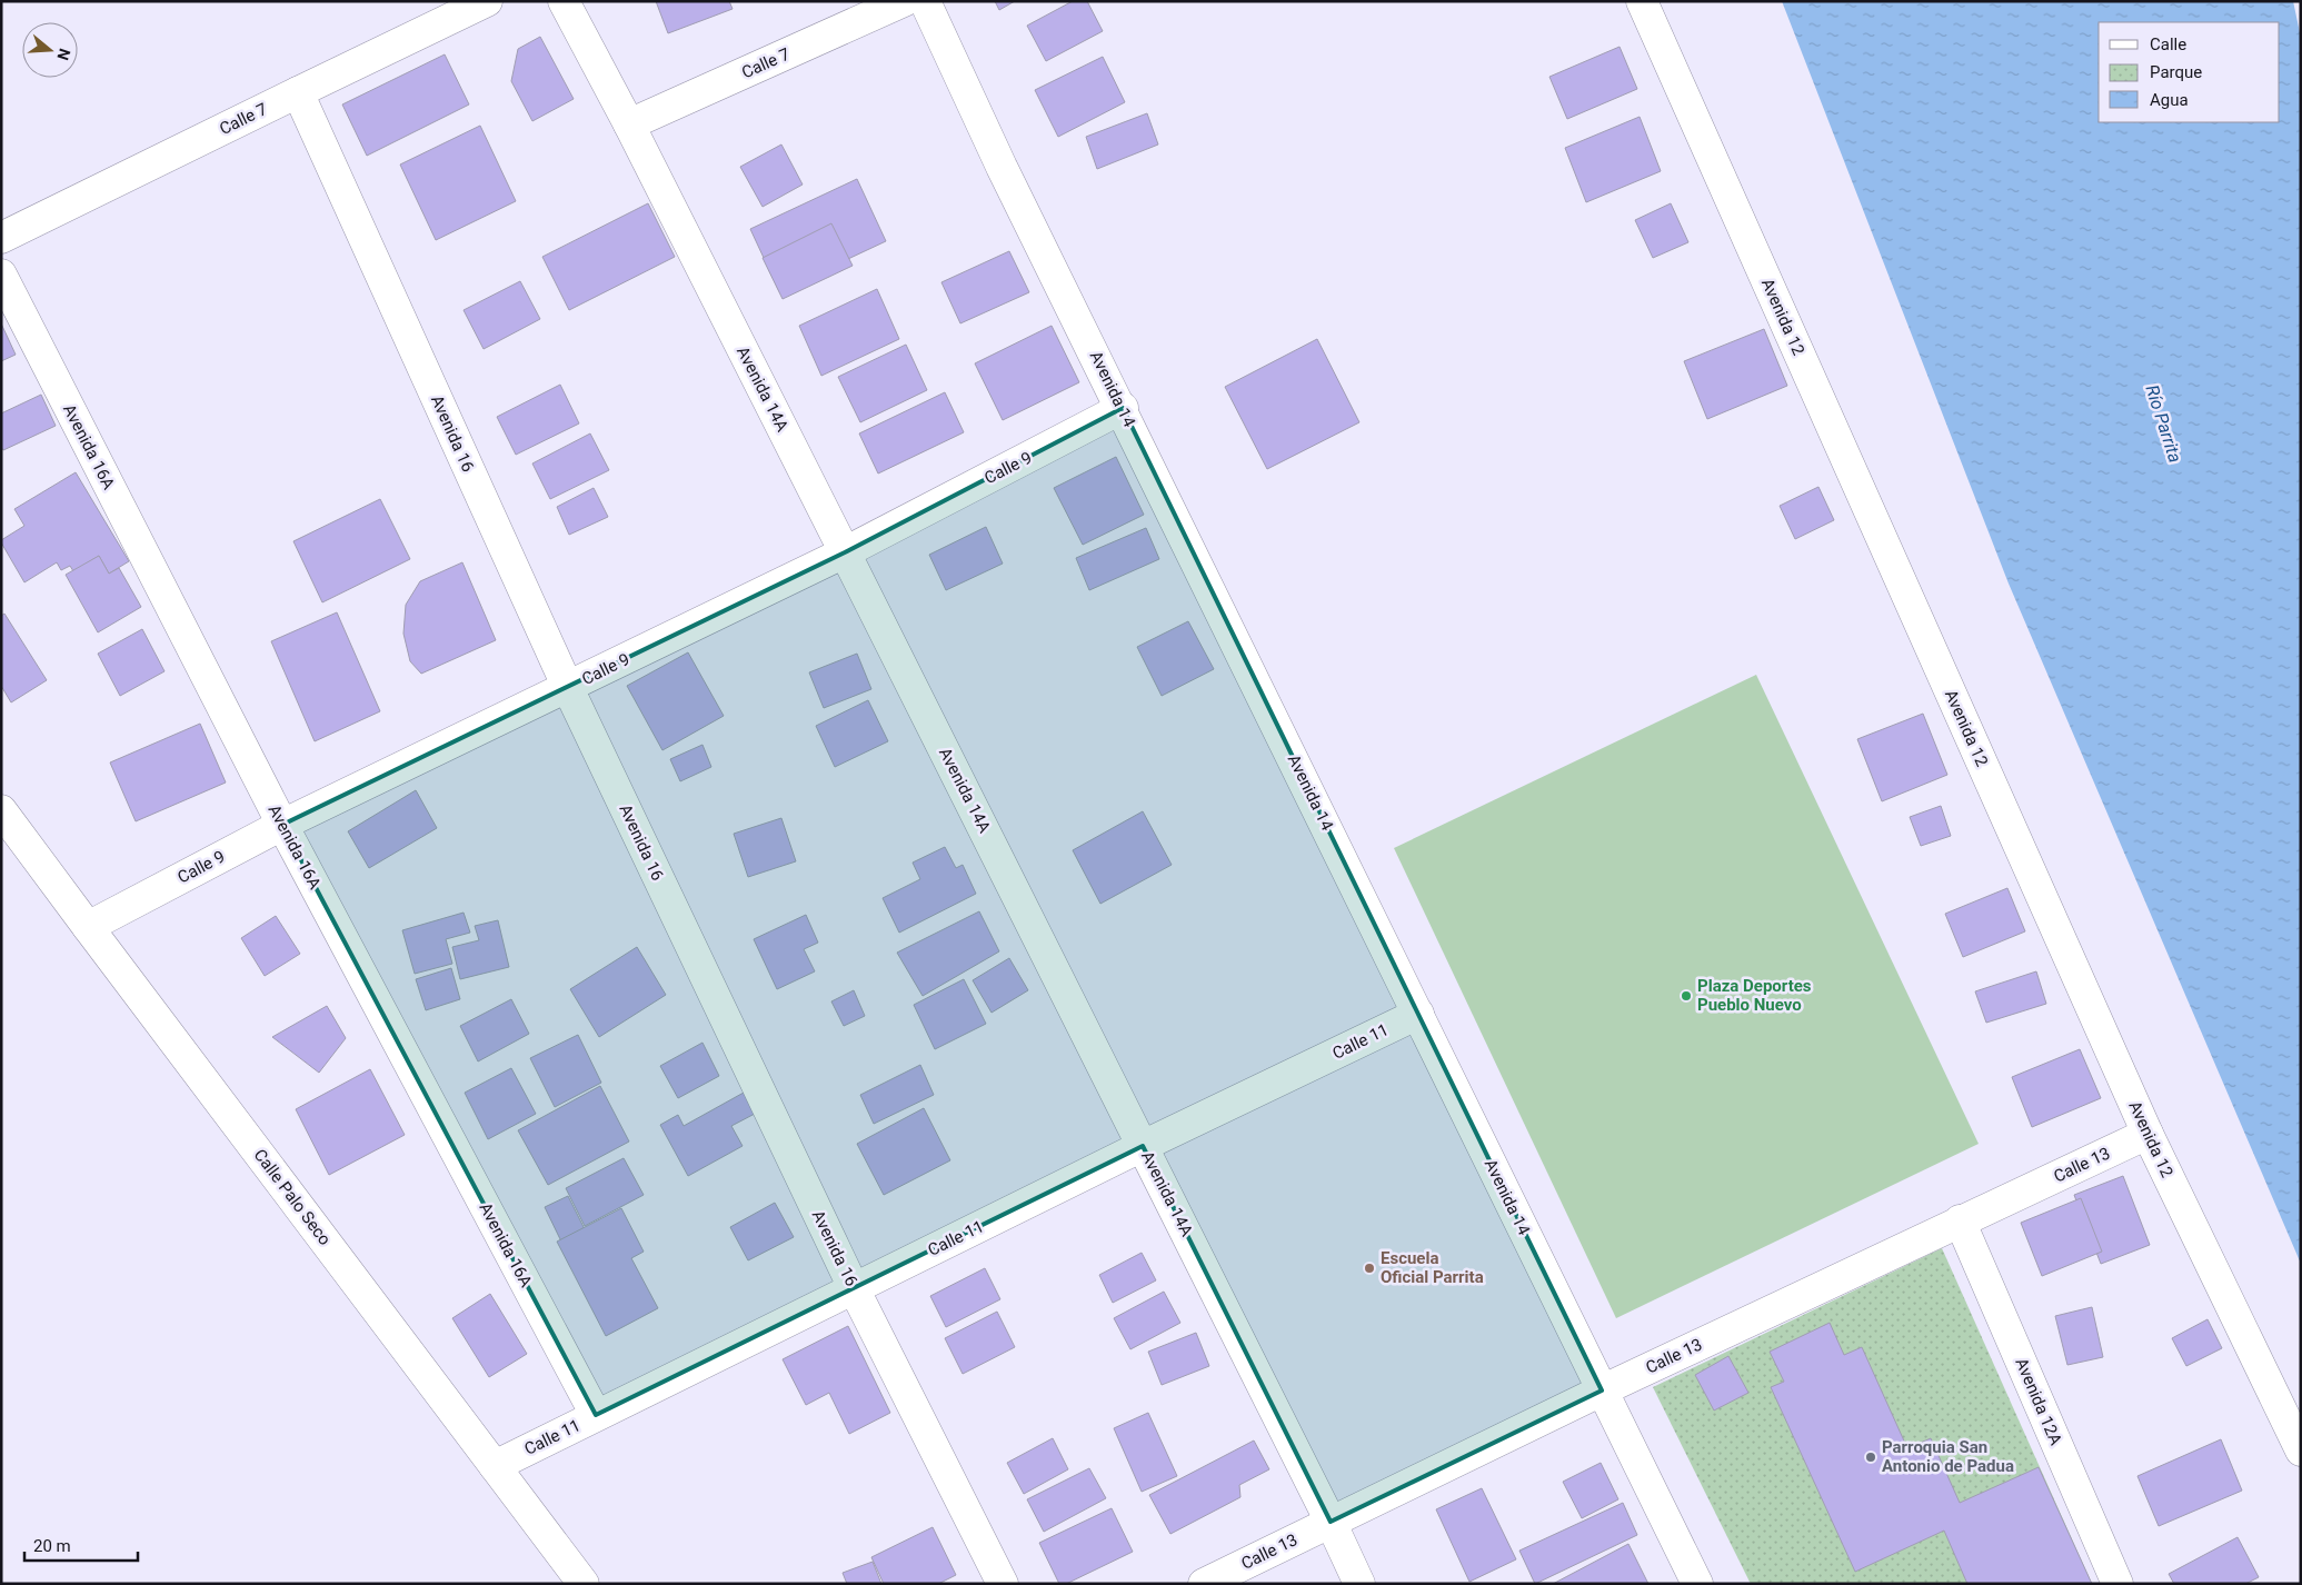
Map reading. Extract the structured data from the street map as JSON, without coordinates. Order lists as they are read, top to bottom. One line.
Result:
{"streets":{"street":["Calle 7","Avenida 12","Avenida 14A","Avenida 14","Avenida 16","Avenida 16A","Calle 9","Calle 11","Calle 13","Calle Palo Seco","Avenida 12A"]},"crossings":[["Calle 7","Avenida 14A"],["Calle 7","Avenida 16"],["Avenida 12","Calle 13"],["Avenida 14A","Calle 9"],["Avenida 14A","Calle 11"],["Avenida 14A","Calle 13"],["Avenida 14","Calle 9"],["Avenida 14","Calle 11"],["Avenida 14","Calle 13"],["Avenida 16","Calle 9"],["Avenida 16","Calle 11"],["Avenida 16A","Calle 9"],["Avenida 16A","Calle 11"],["Calle 9","Calle Palo Seco"],["Calle 11","Calle Palo Seco"],["Calle 13","Avenida 12A"]],"water":["Río Parrita"],"places":["Plaza Deportes Pueblo Nuevo","Escuela Oficial Parrita","Parroquia San Antonio de Padua"],"legend":["Calle","Parque","Agua"],"scale_bar":"20 m","north":"right"}
